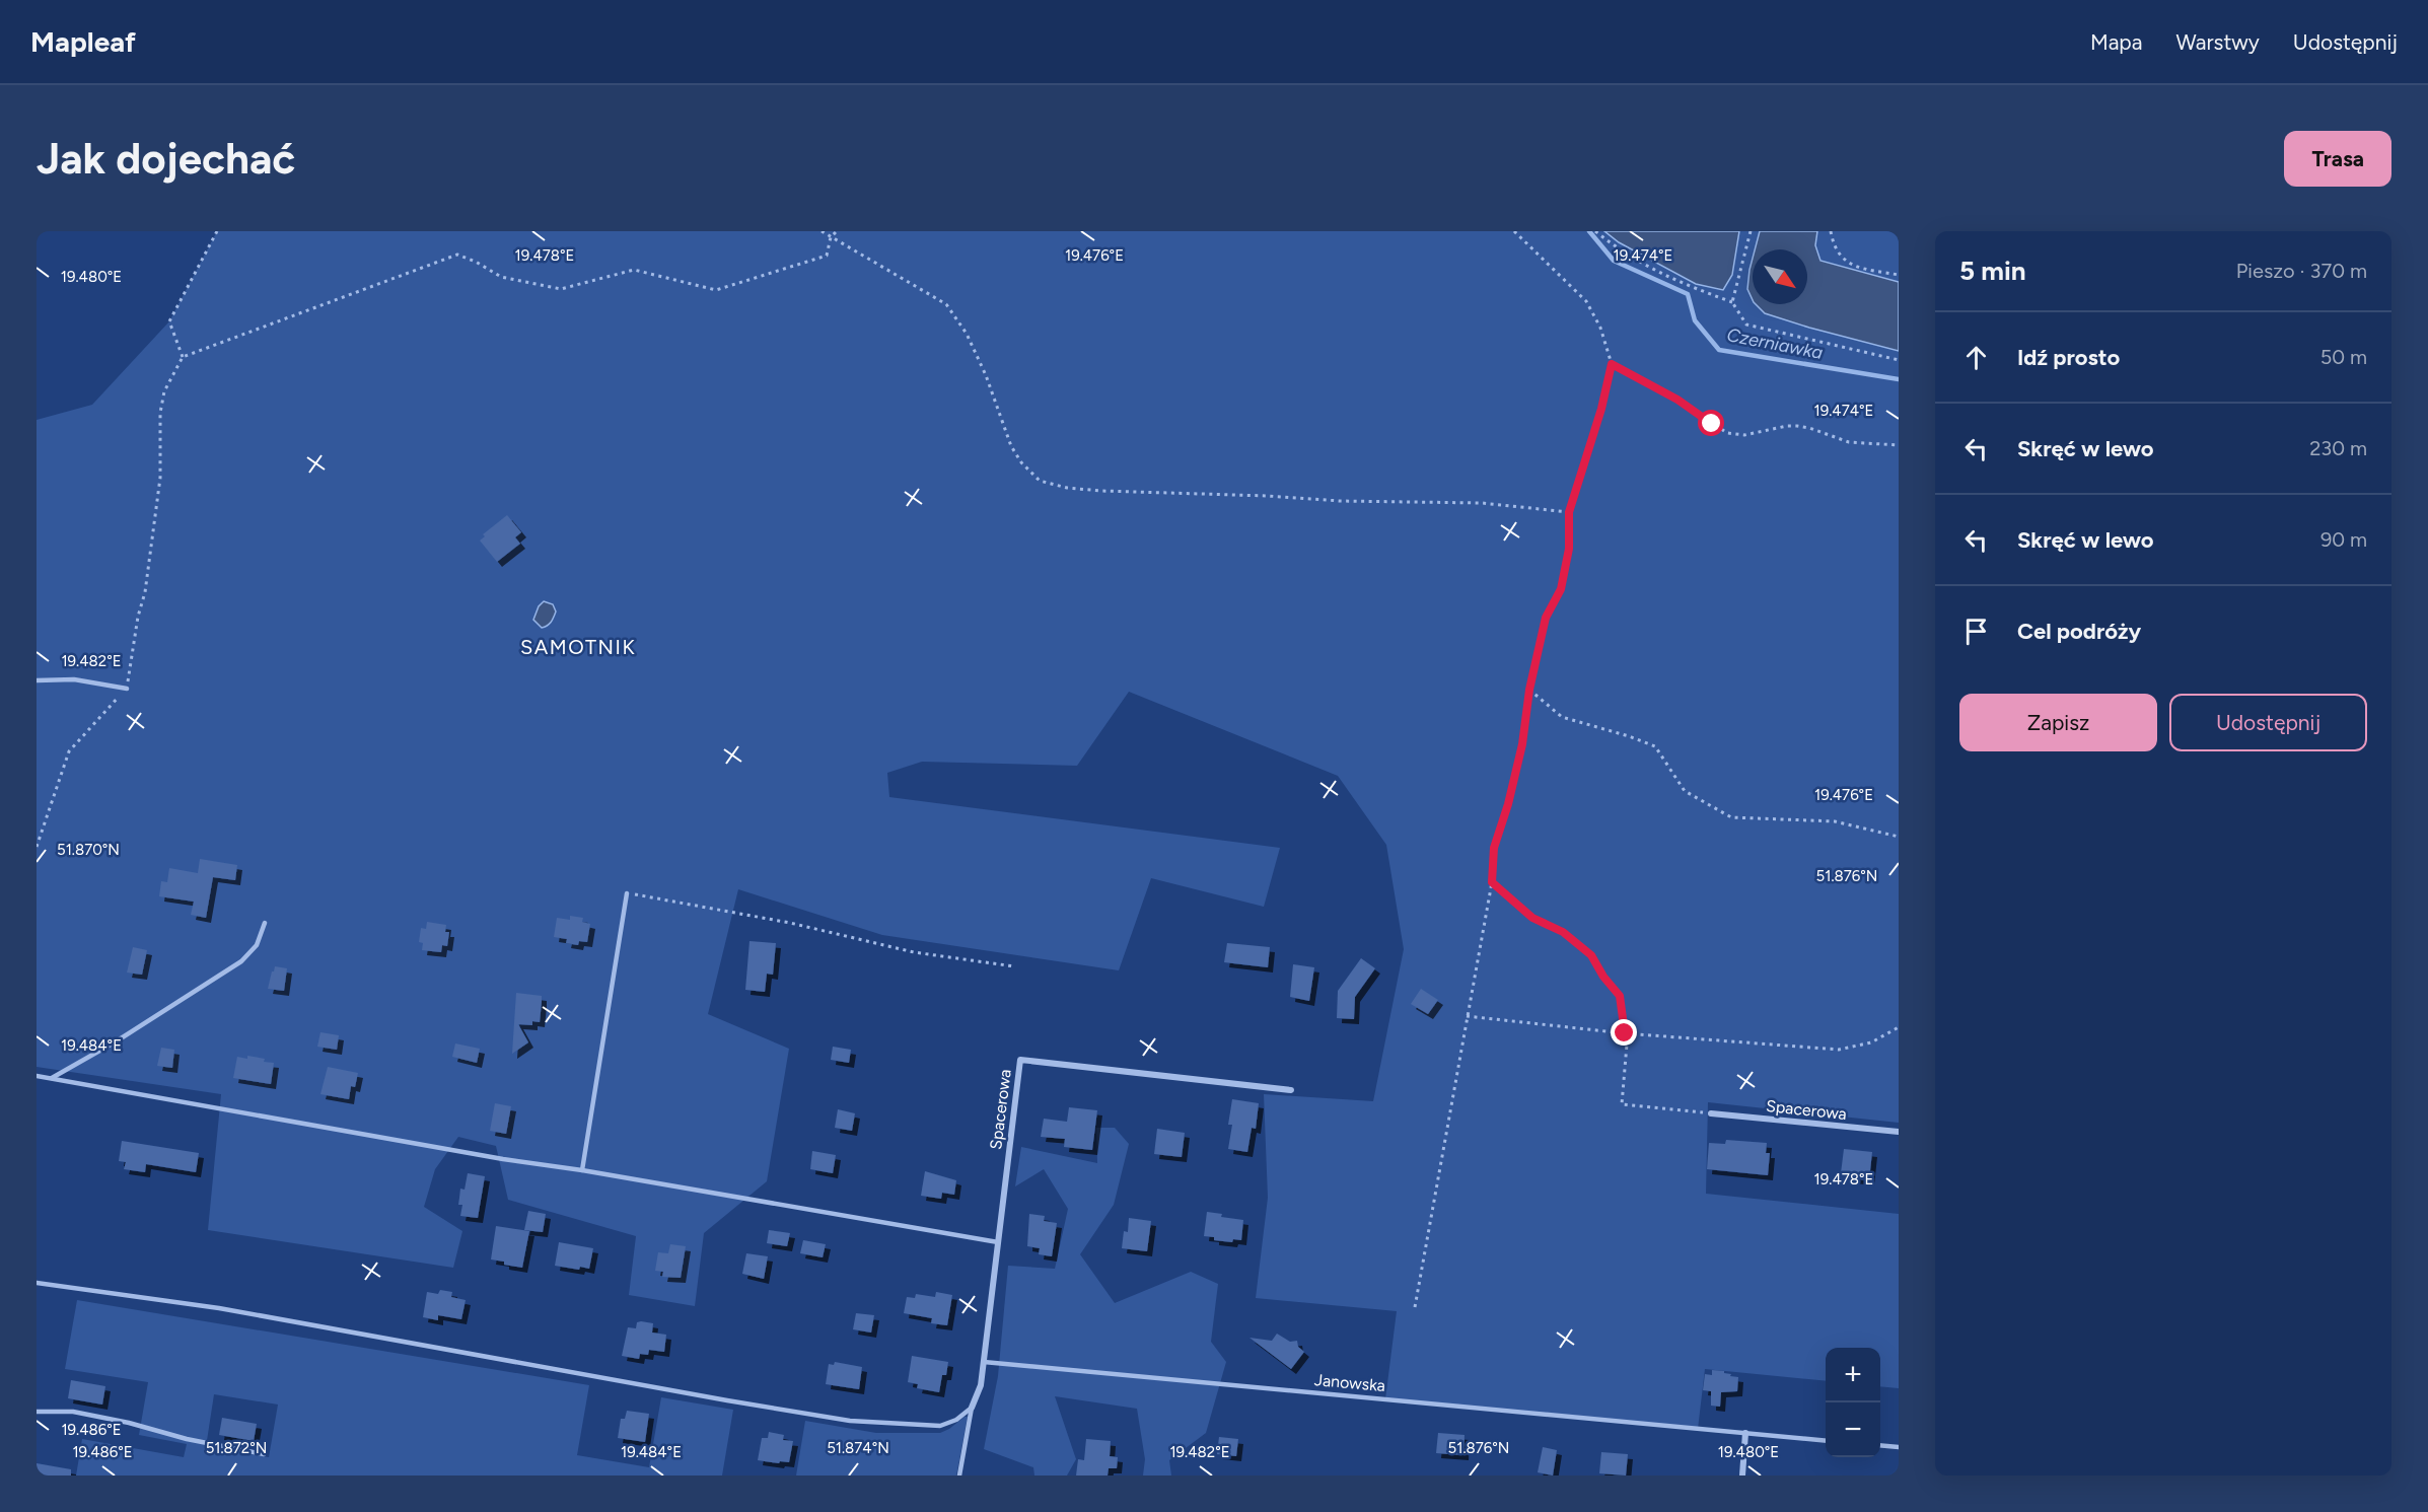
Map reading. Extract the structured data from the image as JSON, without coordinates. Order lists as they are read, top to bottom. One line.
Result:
{"streets":{"street":["Spacerowa"],"lane":["Janowska"]},"crossings":[["Spacerowa","Janowska"]],"districts":["SAMOTNIK"],"water":["Czerniawka"],"north":"bottom right","page":{"header":"Mapleaf","nav":["Mapa","Warstwy","Udostępnij"],"buttons":["Trasa",["Zapisz","Udostępnij"]],"title":"Jak dojechać","heading":["5 min","Pieszo · 370 m"],"list":[["Idź prosto","50 m"],["Skręć w lewo","230 m"],["Skręć w lewo","90 m"],"Cel podróży"],"map_buttons":["+","−"]},"coordinates":["19.478°E","19.476°E","19.474°E","19.480°E","19.482°E","51.870°N","51.876°N","19.484°E","19.486°E","51.872°N","51.874°N"]}
